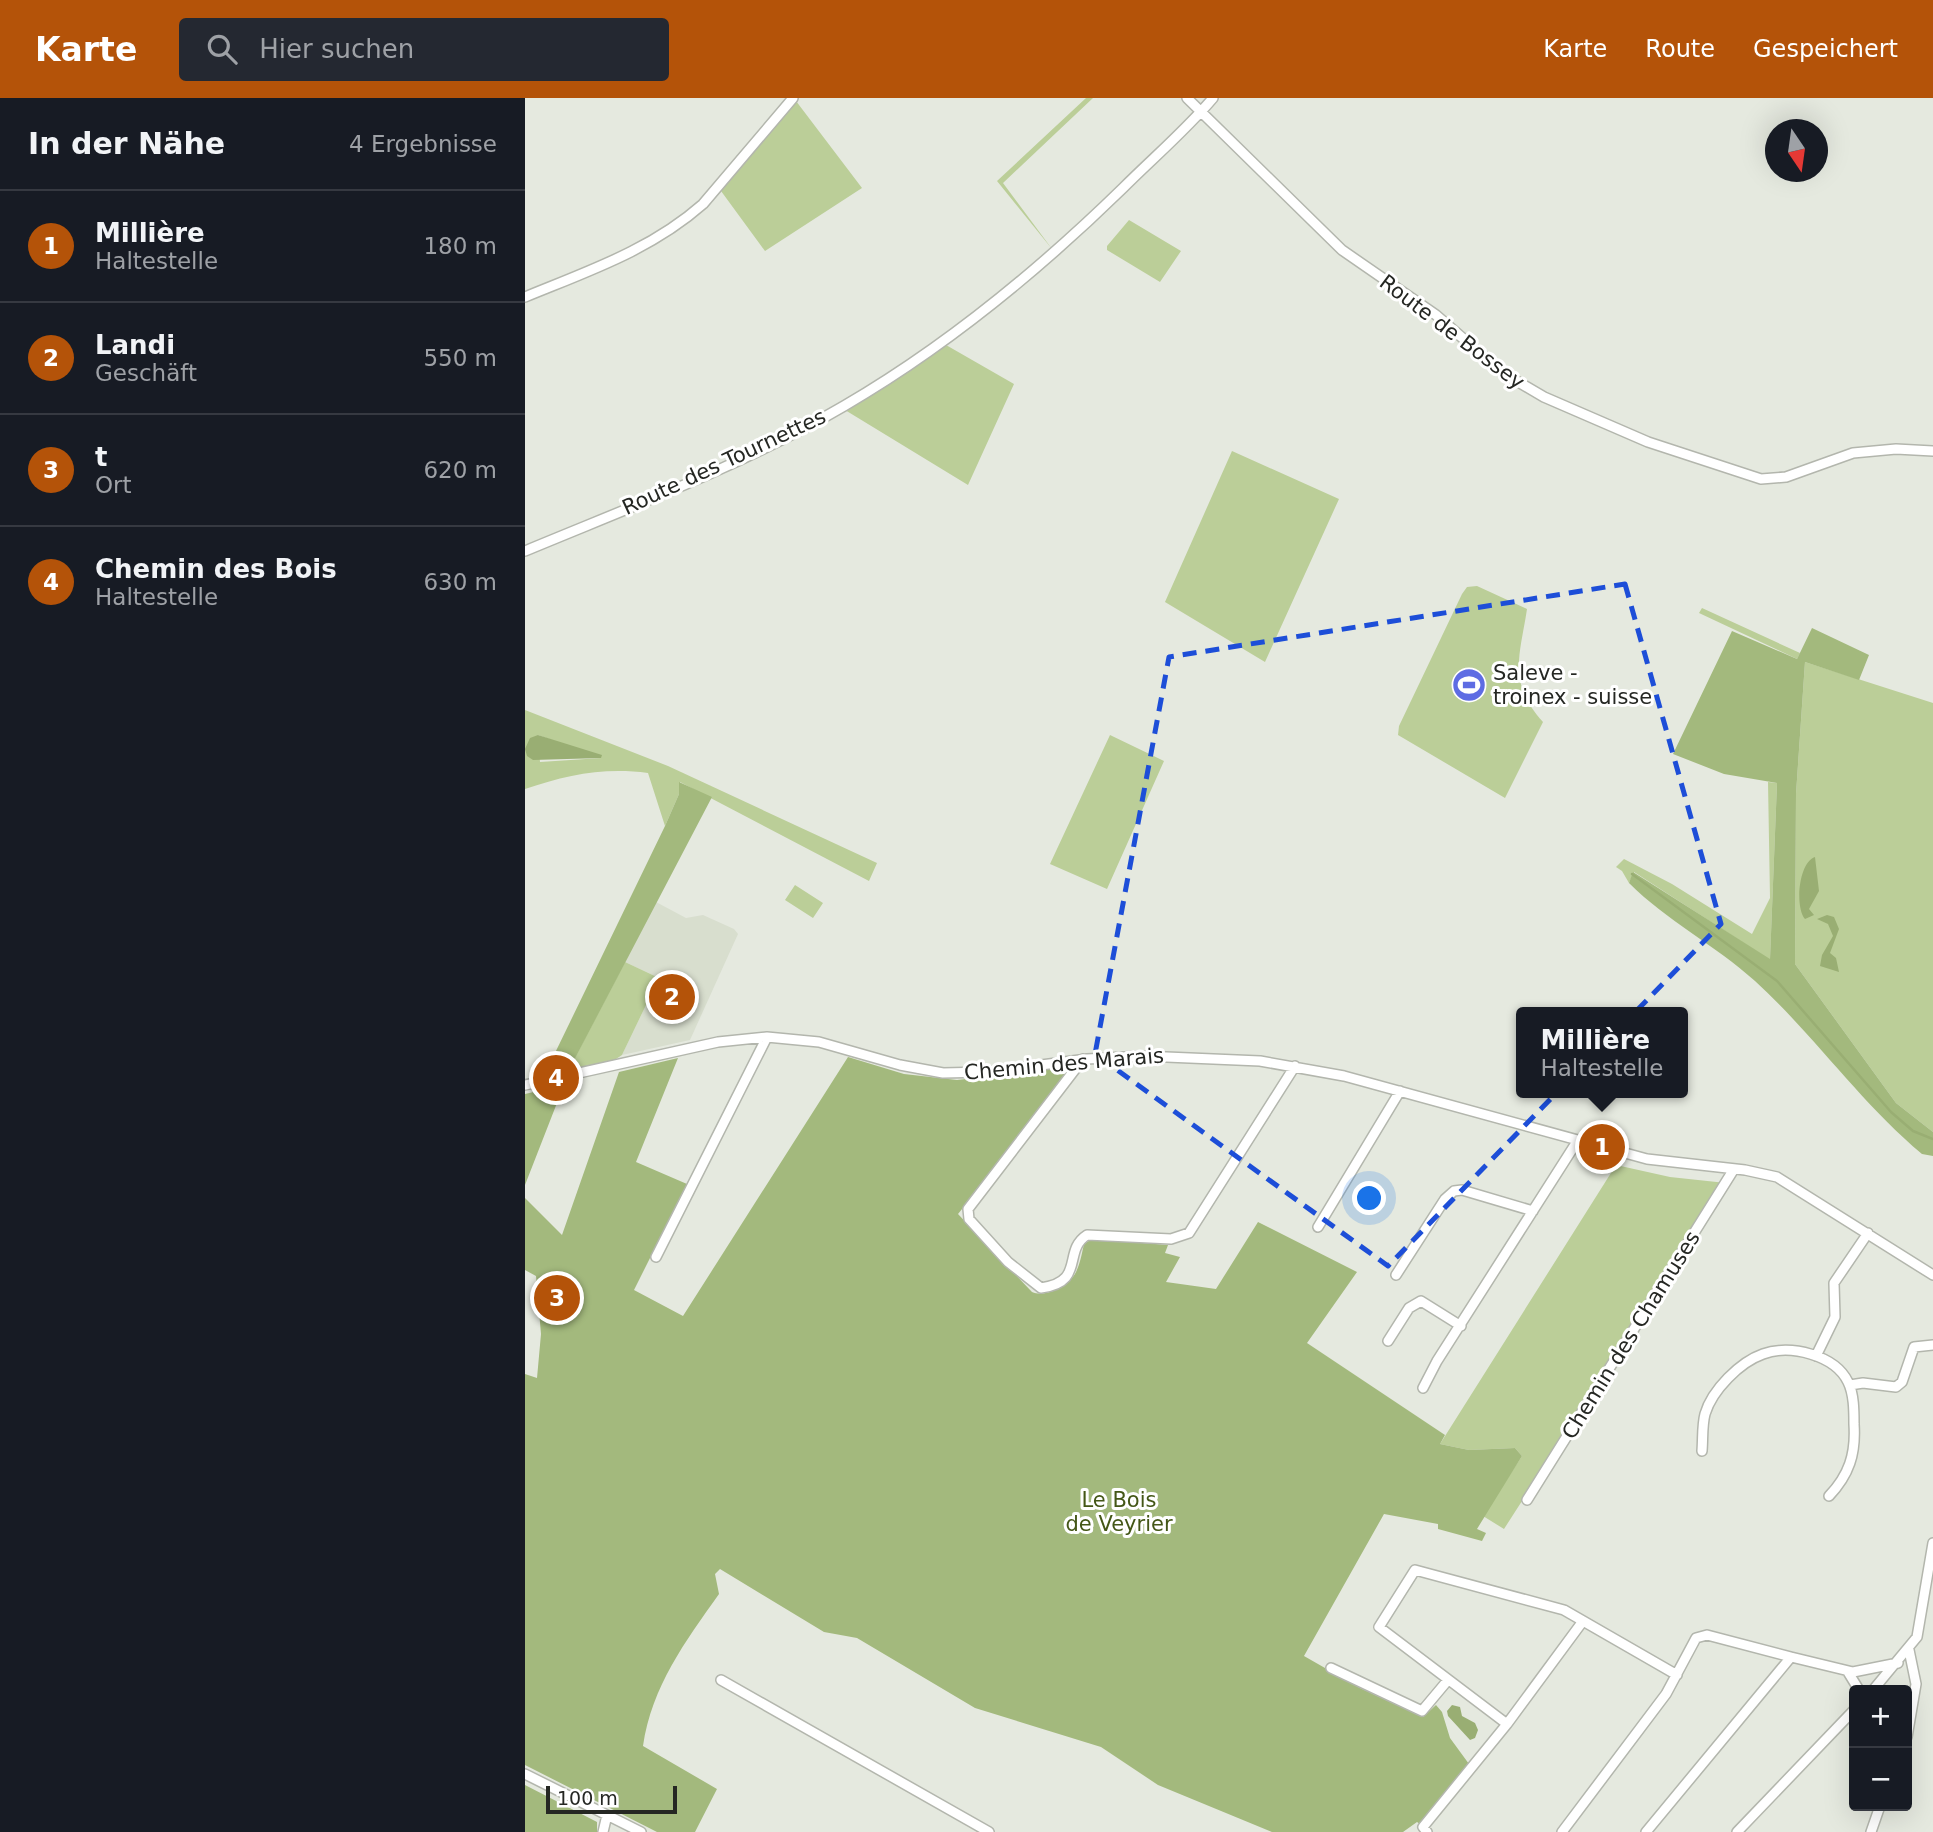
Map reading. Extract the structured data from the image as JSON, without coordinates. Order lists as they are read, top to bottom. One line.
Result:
{"streets":{"street":["Route de Bossey","Route des Tournettes","Chemin des Marais","Chemin des Chamuses"]},"crossings":[["Route de Bossey","Route des Tournettes"],["Chemin des Marais","Chemin des Chamuses"]],"parks":["Le Bois de Veyrier"],"places":{"sports":["Saleve - troinex - suisse"]},"scale_bar":"100 m","north":"bottom","page":{"header":"Karte","search":"Hier suchen","nav":["Karte","Route","Gespeichert"],"heading":["In der Nähe","4 Ergebnisse"],"list":[{"mark":"1","name":"Millière","note":"Haltestelle","value":"180 m"},{"mark":"2","name":"Landi","note":"Geschäft","value":"550 m"},{"mark":"3","name":"t","note":"Ort","value":"620 m"},{"mark":"4","name":"Chemin des Bois","note":"Haltestelle","value":"630 m"}],"pins":["2","4","1","3"],"popup":["Millière","Haltestelle"],"map_buttons":["+","−"],"scale":"100 m"}}
